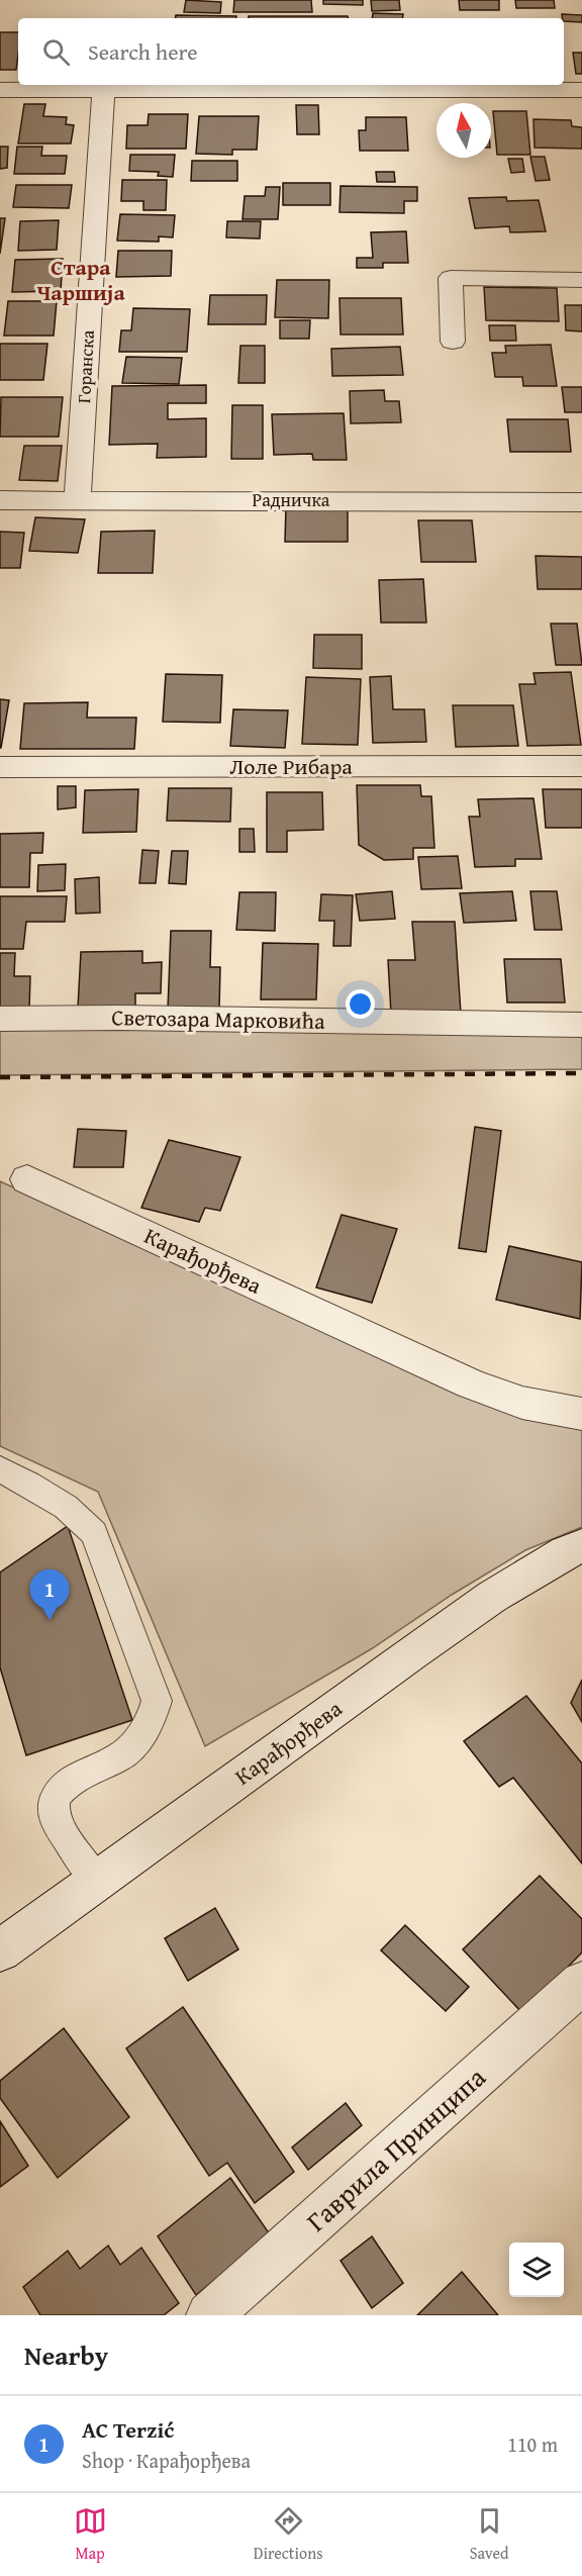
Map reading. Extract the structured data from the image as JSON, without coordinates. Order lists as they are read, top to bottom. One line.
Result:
{"streets":{"street":["Горанска","Радничка","Лоле Рибара","Светозара Марковића","Карађорђева","Гаврила Принципа"]},"crossings":[["Горанска","Радничка"]],"districts":["Стара Чаршија"],"north":"top","page":{"search":"Search here","pins":"1","heading":"Nearby","list":[{"mark":"1","name":"AC Terzić","note":"Shop · Карађорђева","value":"110 m"}],"nav":["Map","Directions","Saved"]}}
